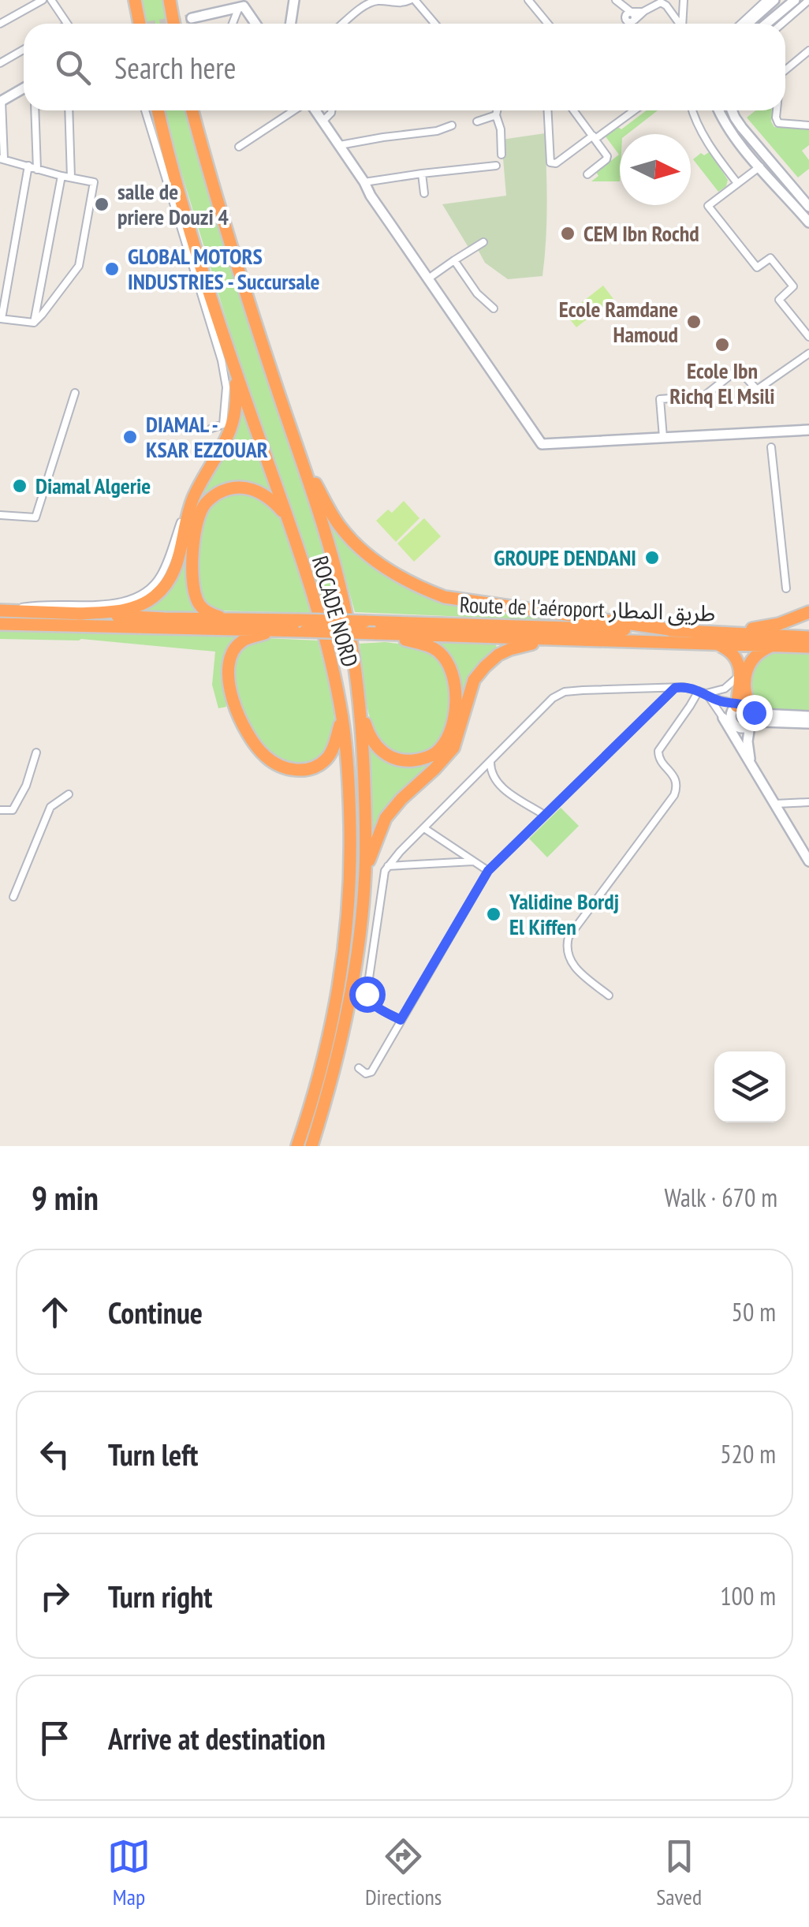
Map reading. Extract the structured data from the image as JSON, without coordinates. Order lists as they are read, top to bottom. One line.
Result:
{"streets":{"highway":["Route de l'aéroport طريق المطار","ROCADE NORD"]},"places":["salle de priere Douzi 4","CEM Ibn Rochd","GLOBAL MOTORS INDUSTRIES - Succursale","Ecole Ramdane Hamoud","Ecole Ibn Richq El Msili","DIAMAL - KSAR EZZOUAR","Diamal Algerie","GROUPE DENDANI","Yalidine Bordj El Kiffen"],"north":"right","page":{"search":"Search here","heading":["9 min","Walk · 670 m"],"list":[["Continue","50 m"],["Turn left","520 m"],["Turn right","100 m"],"Arrive at destination"],"nav":["Map","Directions","Saved"]}}
